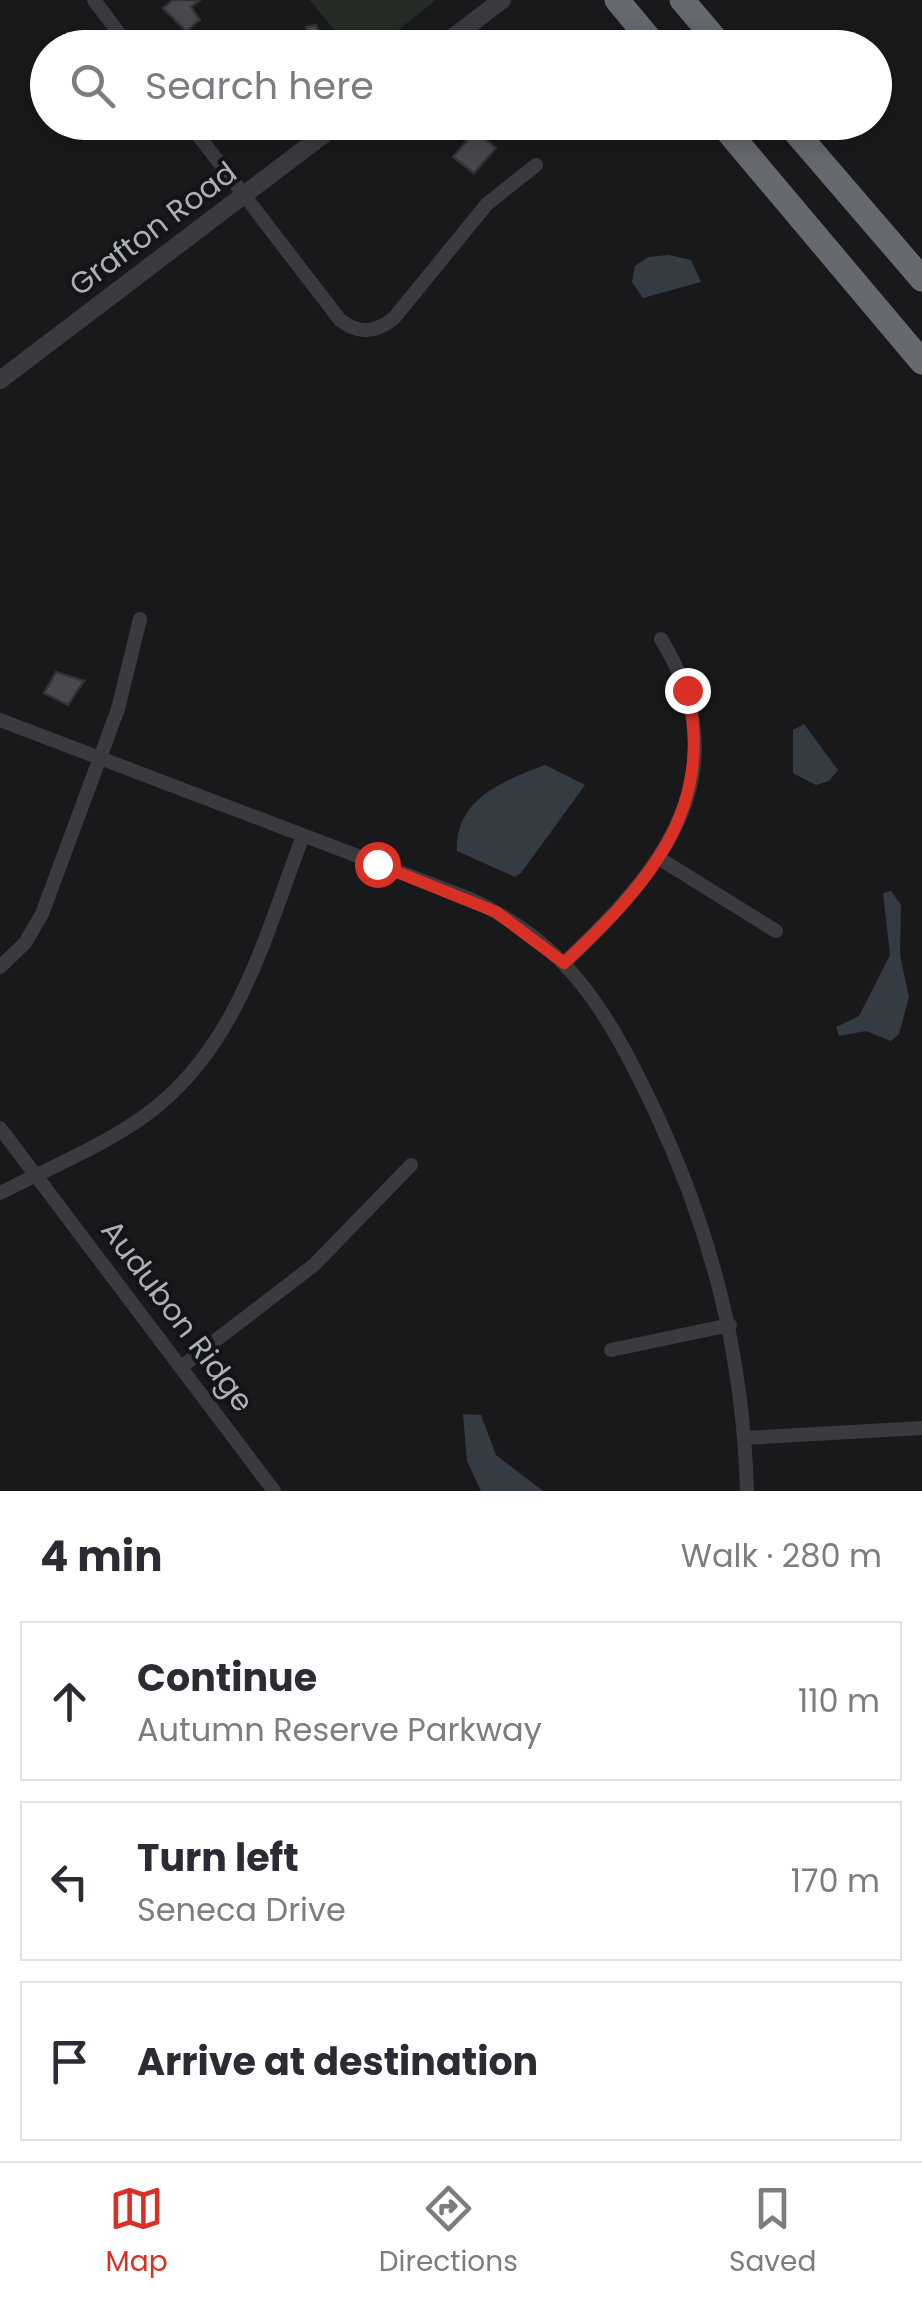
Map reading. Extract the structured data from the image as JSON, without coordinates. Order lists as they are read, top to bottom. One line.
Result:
{"streets":{"street":["Grafton Road","Audubon Ridge"]},"page":{"search":"Search here","heading":["4 min","Walk · 280 m"],"list":[["Continue","Autumn Reserve Parkway","110 m"],["Turn left","Seneca Drive","170 m"],"Arrive at destination"],"nav":["Map","Directions","Saved"]}}
